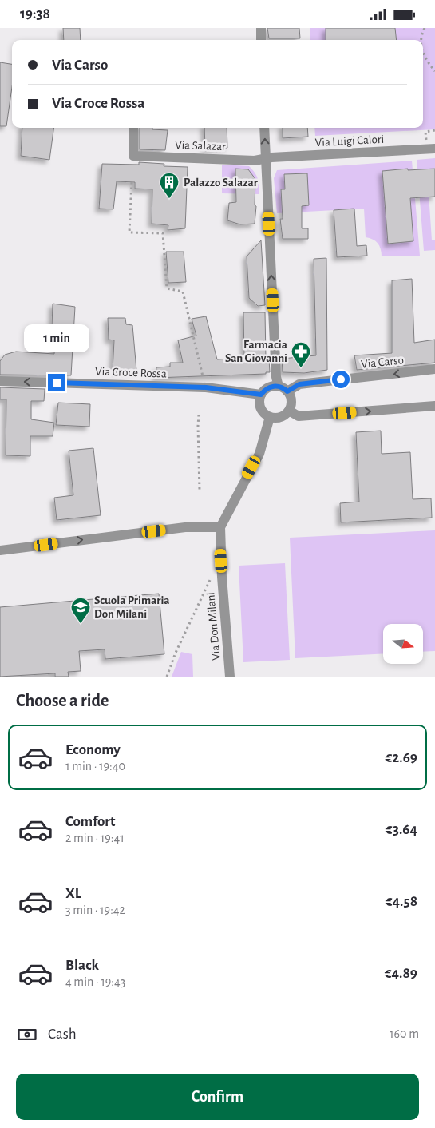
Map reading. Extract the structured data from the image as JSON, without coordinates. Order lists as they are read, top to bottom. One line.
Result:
{"streets":{"street":["Via Luigi Calori","Via Salazar","Via Carso","Via Croce Rossa","Via Don Milani"]},"crossings":[["Via Luigi Calori","Via Salazar"],["Via Carso","Via Croce Rossa"],["Via Carso","Via Don Milani"],["Via Croce Rossa","Via Don Milani"]],"one_way":["Via Croce Rossa"],"places":{"building":["Palazzo Salazar"],"pharmacy":["Farmacia San Giovanni"],"school or university":["Scuola Primaria Don Milani"]},"north":"right","page":{"status":"19:38","banner":["Via Carso","Via Croce Rossa"],"bubble":"1 min","heading":"Choose a ride","list":[{"name":"Economy","note":"1 min · 19:40","value":"€2.69"},{"name":"Comfort","note":"2 min · 19:41","value":"€3.64"},{"name":"XL","note":"3 min · 19:42","value":"€4.58"},{"name":"Black","note":"4 min · 19:43","value":"€4.89"}],"pay":["Cash","160 m"],"buttons":"Confirm"}}
